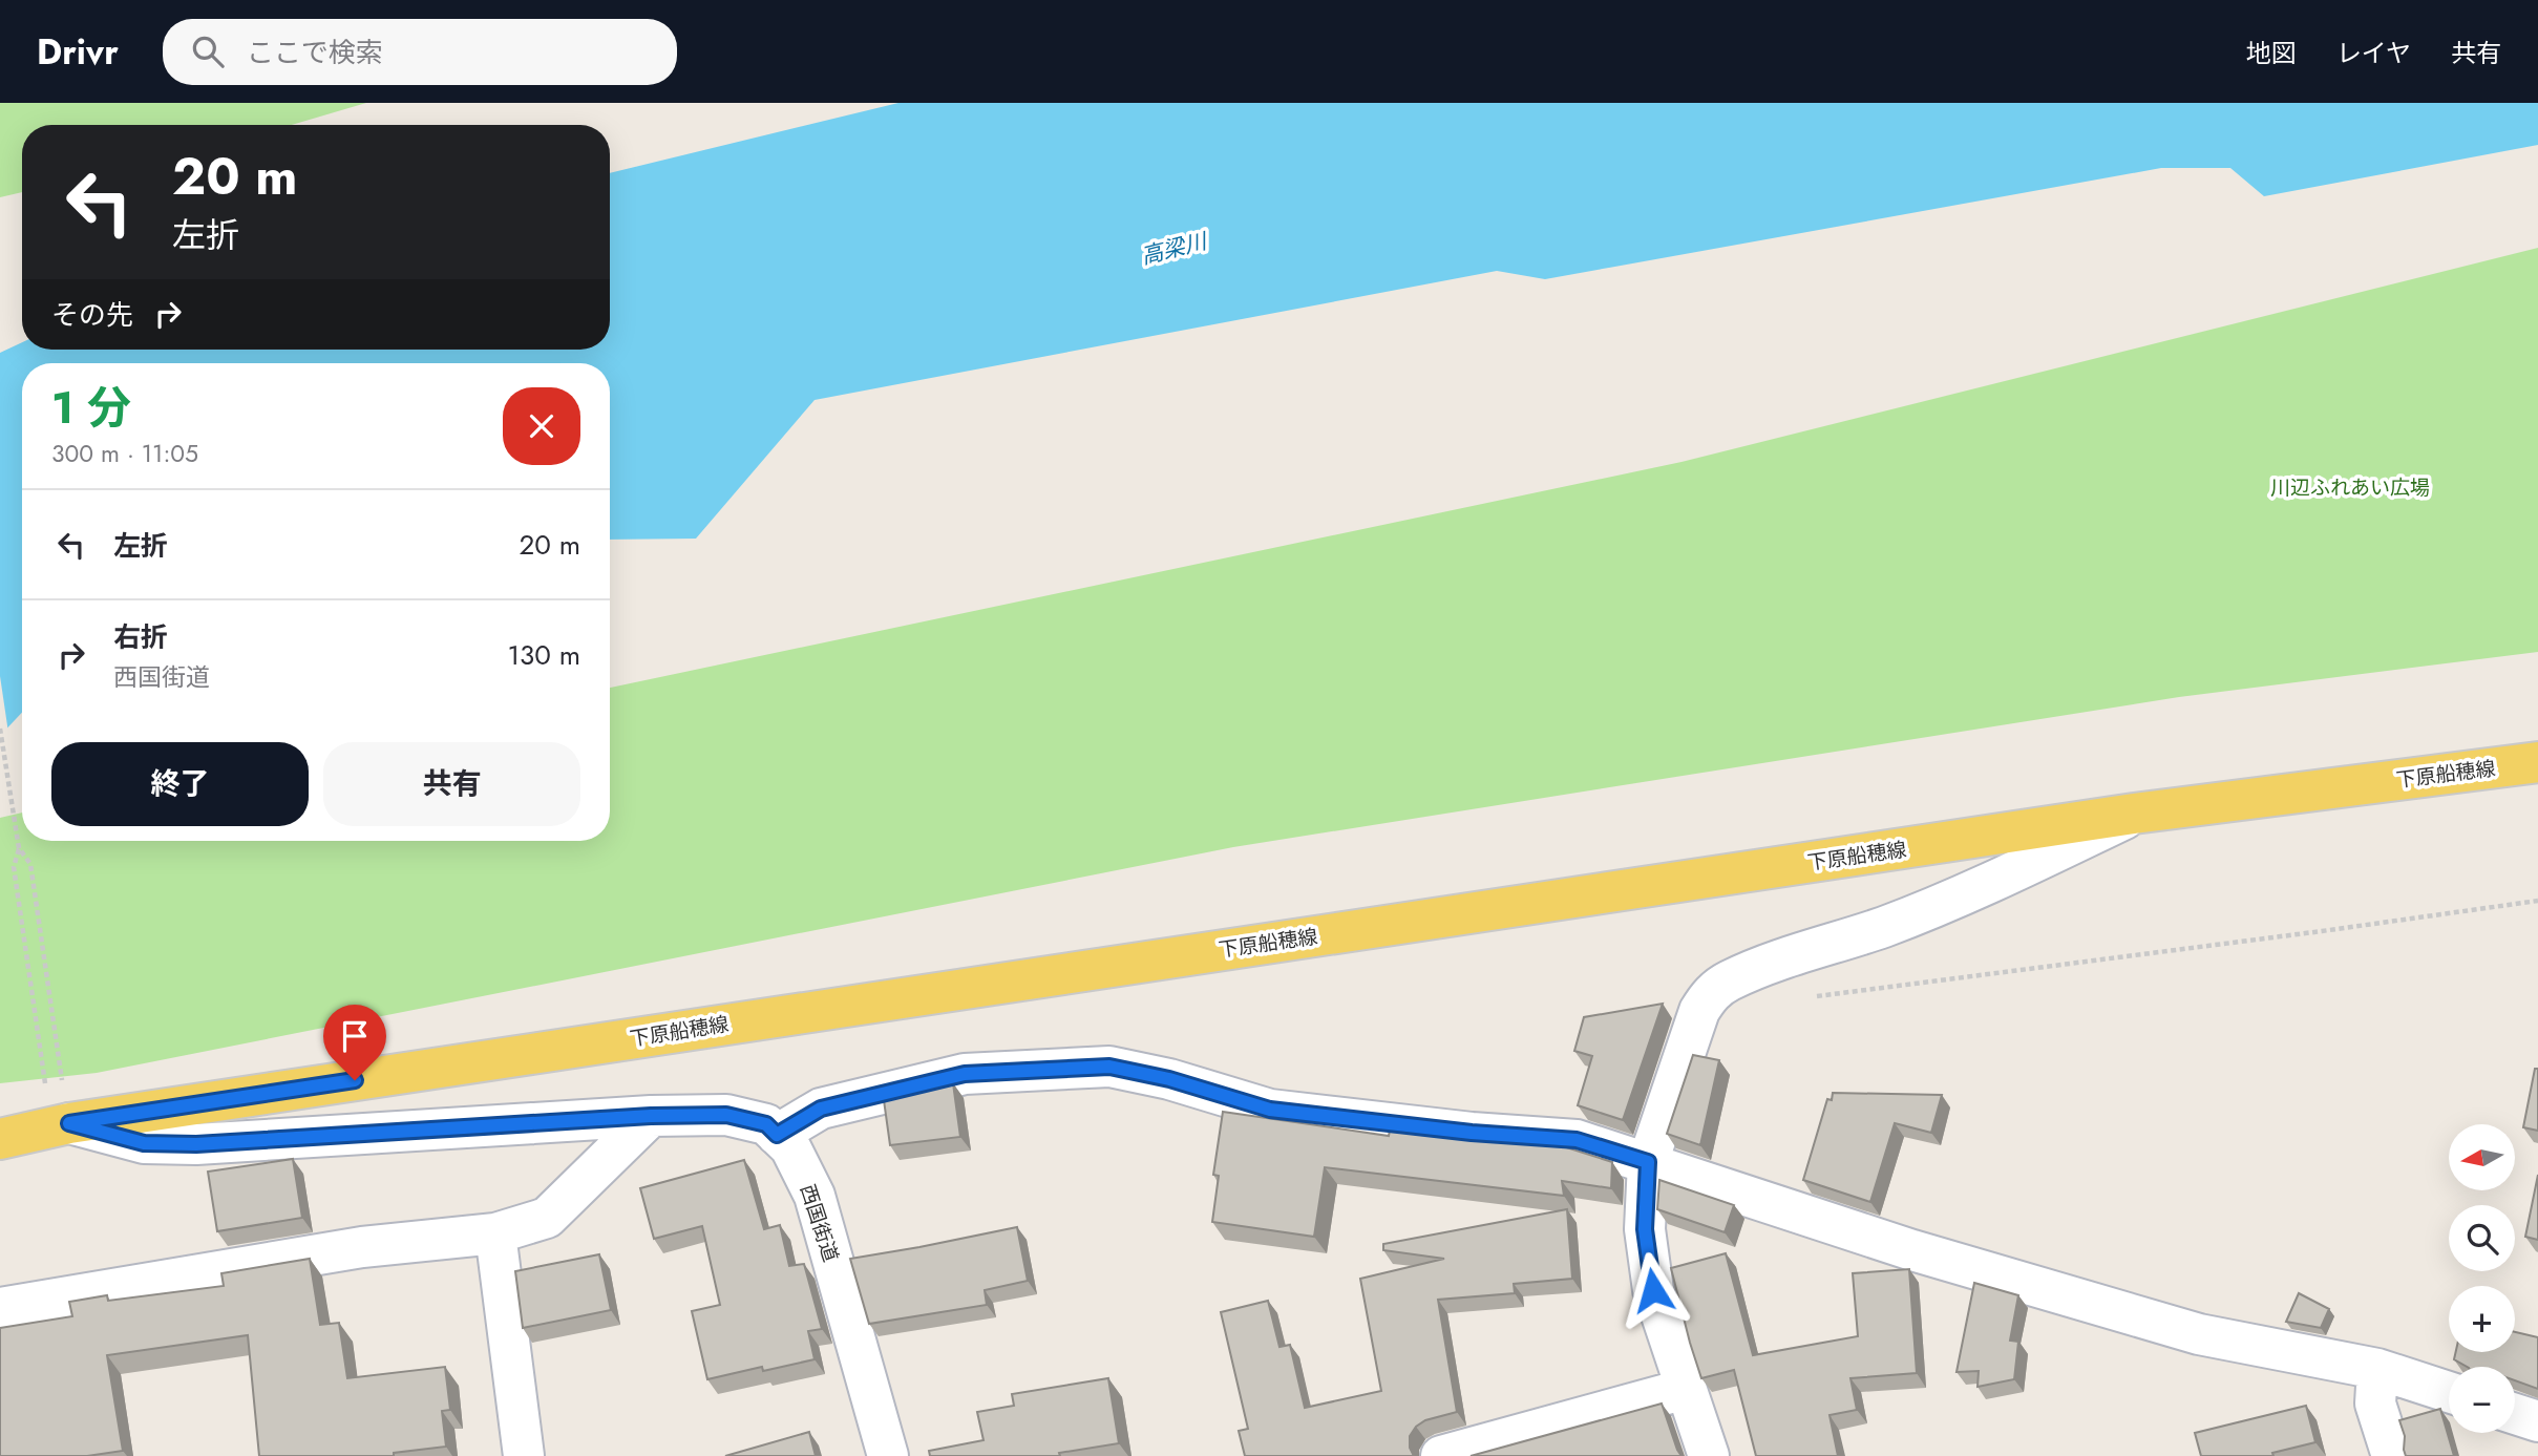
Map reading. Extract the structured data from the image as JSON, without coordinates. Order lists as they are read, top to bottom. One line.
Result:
{"streets":{"main road":["下原船穂線"],"street":["西国街道"]},"crossings":[["下原船穂線","西国街道"]],"water":["高梁川"],"parks":["川辺ふれあい広場"],"north":"left","page":{"header":"Drivr","search":"ここで検索","nav":["地図","レイヤ","共有"],"turn":["20 m","左折"],"then":"その先","heading":["1 分","300 m · 11:05"],"list":[{"name":"左折","value":"20 m"},{"name":"右折","note":"西国街道","value":"130 m"}],"buttons":["終了","共有"],"map_buttons":["+","−"]}}
